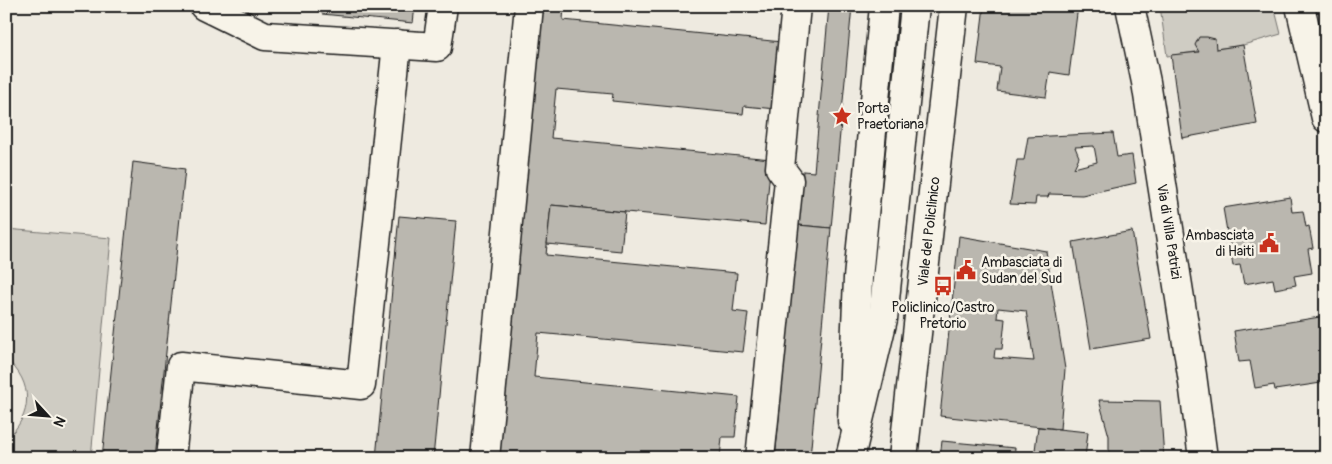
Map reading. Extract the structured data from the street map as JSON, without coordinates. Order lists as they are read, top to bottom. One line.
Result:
{"streets":{"main road":["Viale del Policlinico","Via di Villa Patrizi"]},"places":{"place":["Porta Praetoriana"],"public building":["Ambasciata di Haiti","Ambasciata di Sudan del Sud"],"bus stop":["Policlinico/Castro Pretorio"]},"north":"bottom right"}
